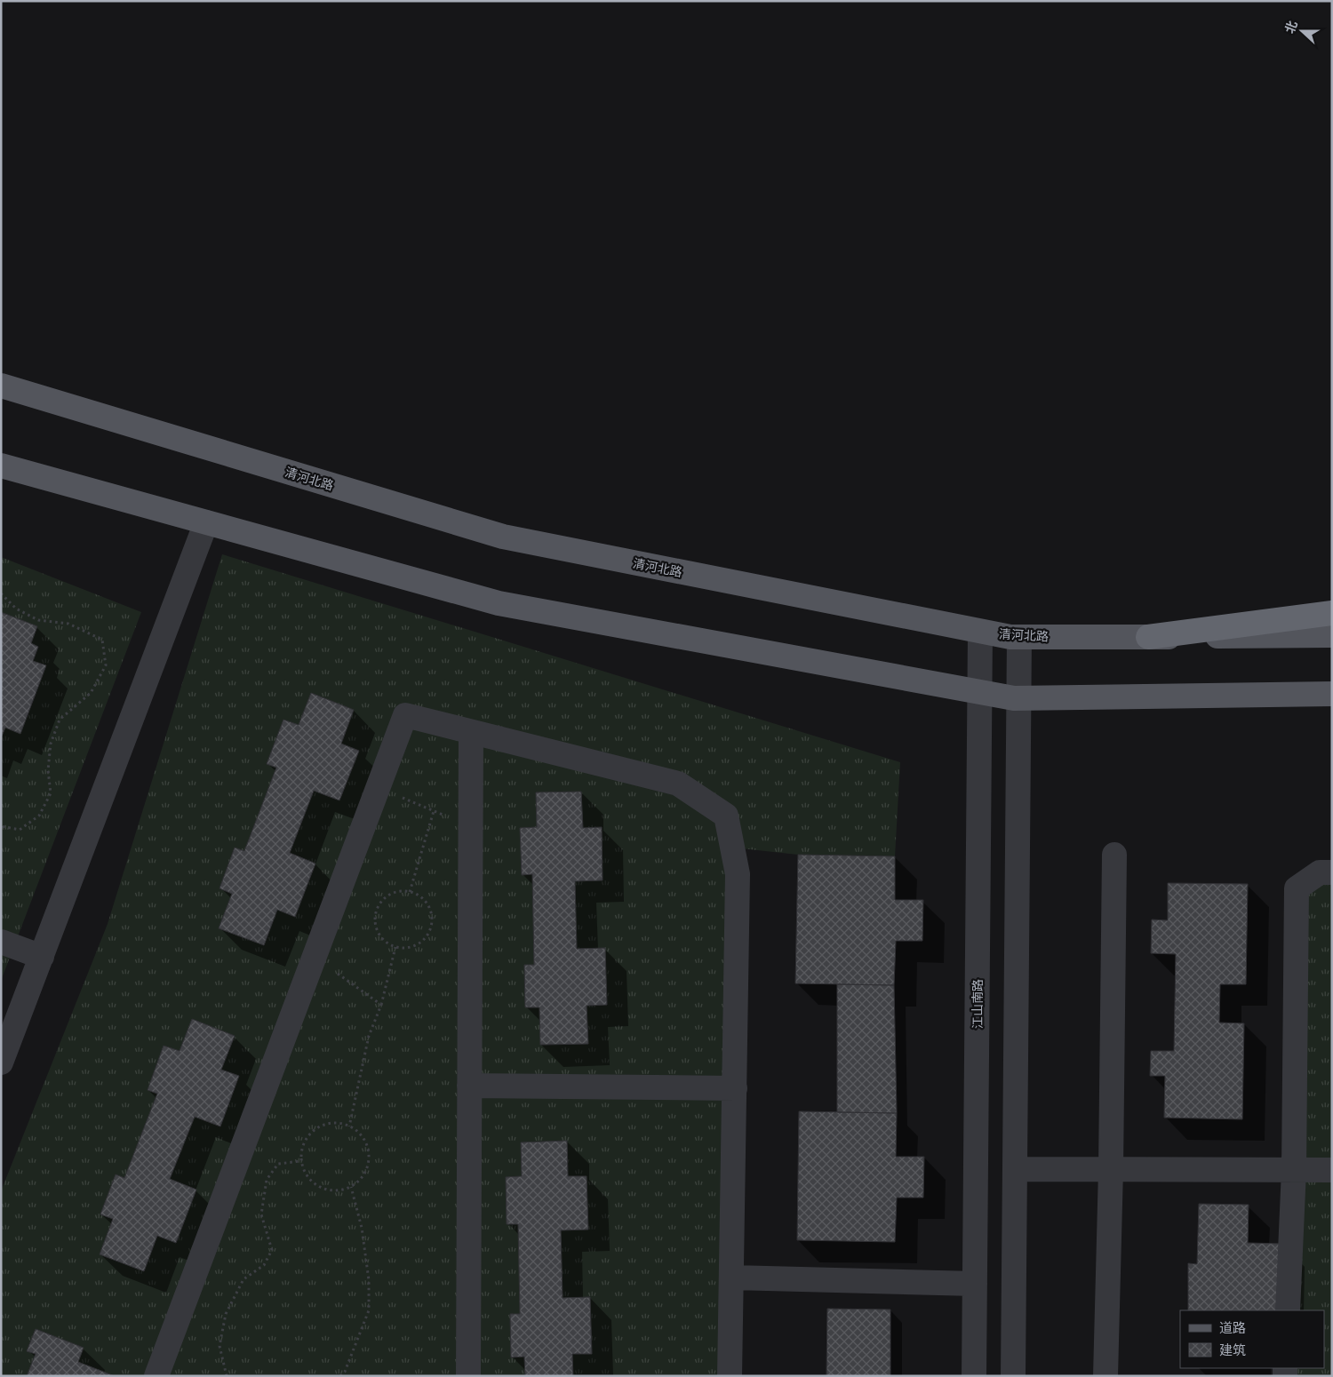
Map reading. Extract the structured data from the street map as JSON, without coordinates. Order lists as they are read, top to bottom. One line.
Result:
{"streets":{"main road":["清河北路"],"street":["江山南路"]},"crossings":[["清河北路","江山南路"]],"legend":["道路","建筑"],"north":"left"}
